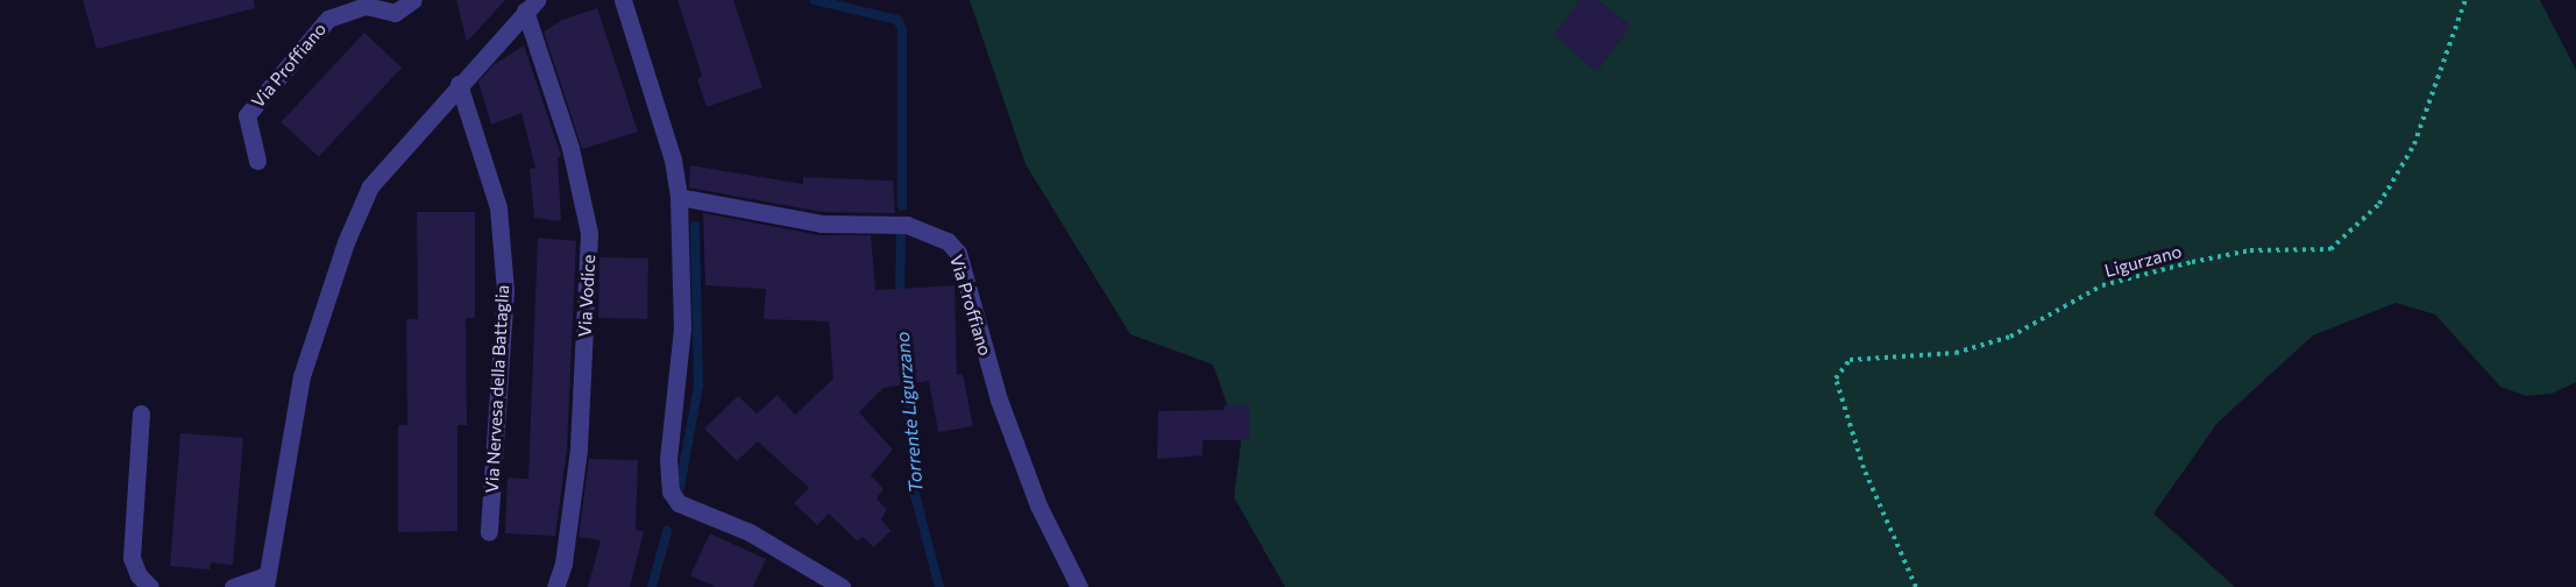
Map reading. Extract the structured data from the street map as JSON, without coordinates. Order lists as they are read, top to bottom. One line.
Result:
{"streets":{"street":["Via Proffiano","Via Vodice","Via Nervesa della Battaglia"],"path":["Ligurzano"]},"water":["Torrente Ligurzano"]}
